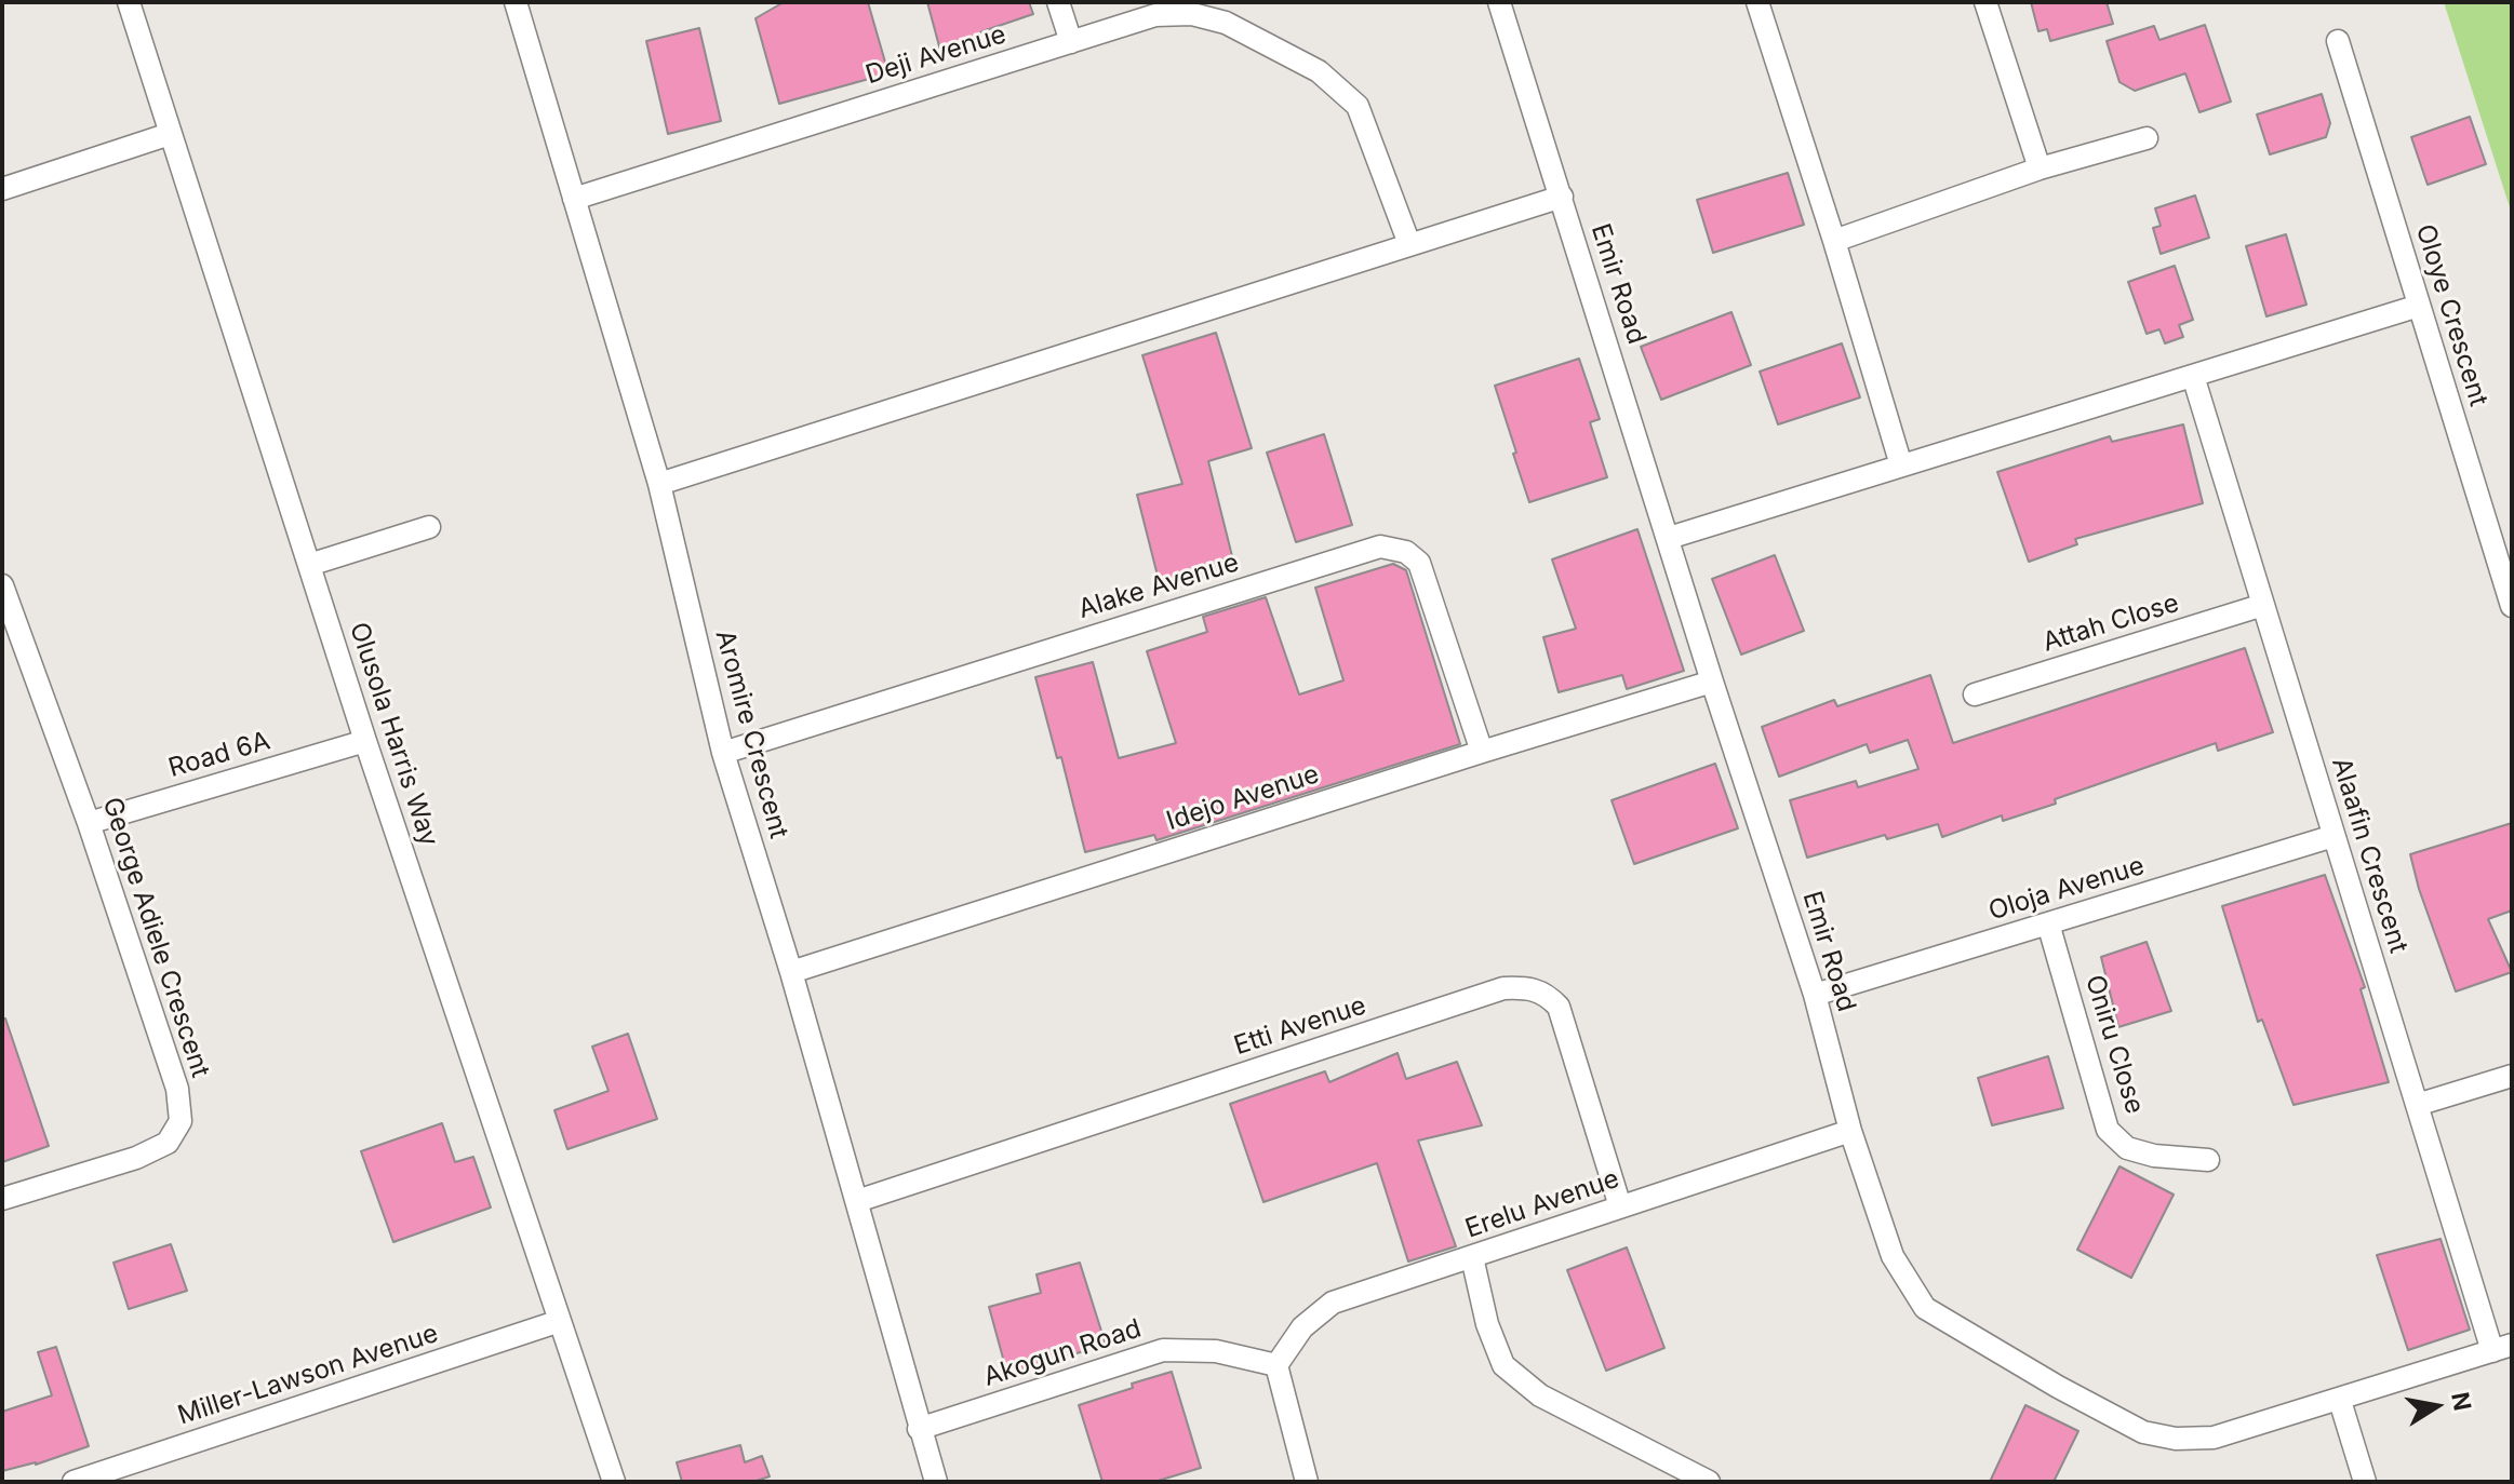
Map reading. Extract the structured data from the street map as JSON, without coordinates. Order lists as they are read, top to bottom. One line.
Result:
{"streets":{"street":["Deji Avenue","Emir Road","Oloye Crescent","Alake Avenue","Attah Close","Olusola Harris Way","Aromire Crescent","Road 6A","Idejo Avenue","Alaafin Crescent","Oloja Avenue","George Adiele Crescent","Etti Avenue","Oniru Close","Erelu Avenue","Akogun Road","Miller-Lawson Avenue"]},"crossings":[["Deji Avenue","Aromire Crescent"],["Emir Road","Idejo Avenue"],["Emir Road","Alaafin Crescent"],["Emir Road","Oloja Avenue"],["Emir Road","Erelu Avenue"],["Alake Avenue","Aromire Crescent"],["Alake Avenue","Idejo Avenue"],["Attah Close","Alaafin Crescent"],["Olusola Harris Way","Road 6A"],["Olusola Harris Way","Miller-Lawson Avenue"],["Aromire Crescent","Idejo Avenue"],["Aromire Crescent","Etti Avenue"],["Aromire Crescent","Akogun Road"],["Road 6A","George Adiele Crescent"],["Alaafin Crescent","Oloja Avenue"],["Oloja Avenue","Oniru Close"],["Etti Avenue","Erelu Avenue"],["Erelu Avenue","Akogun Road"]],"north":"right"}
